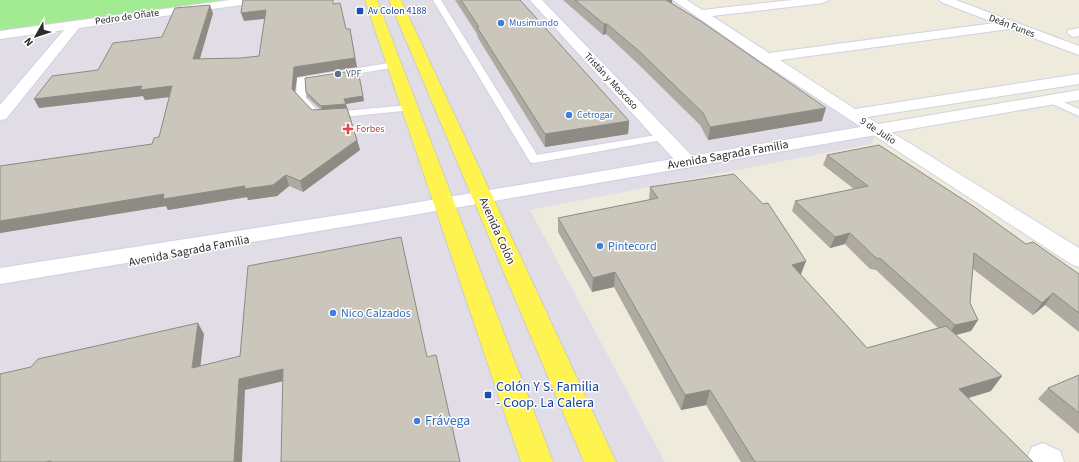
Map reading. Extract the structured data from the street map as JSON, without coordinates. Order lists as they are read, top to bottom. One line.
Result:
{"streets":{"main road":["Avenida Colón"],"street":["Pedro de Oñate","Deán Funes","Tristán y Moscoso","9 de Julio","Avenida Sagrada Familia"]},"crossings":[["Tristán y Moscoso","Avenida Sagrada Familia"],["9 de Julio","Avenida Sagrada Familia"],["Avenida Sagrada Familia","Avenida Colón"]],"places":{"transit":["Av Colon 4188","Colón Y S. Familia - Coop. La Calera"],"other":["Musimundo","YPF","Cetrogar","Pintecord","Nico Calzados","Frávega"],"health":["Forbes"]},"north":"bottom left"}
